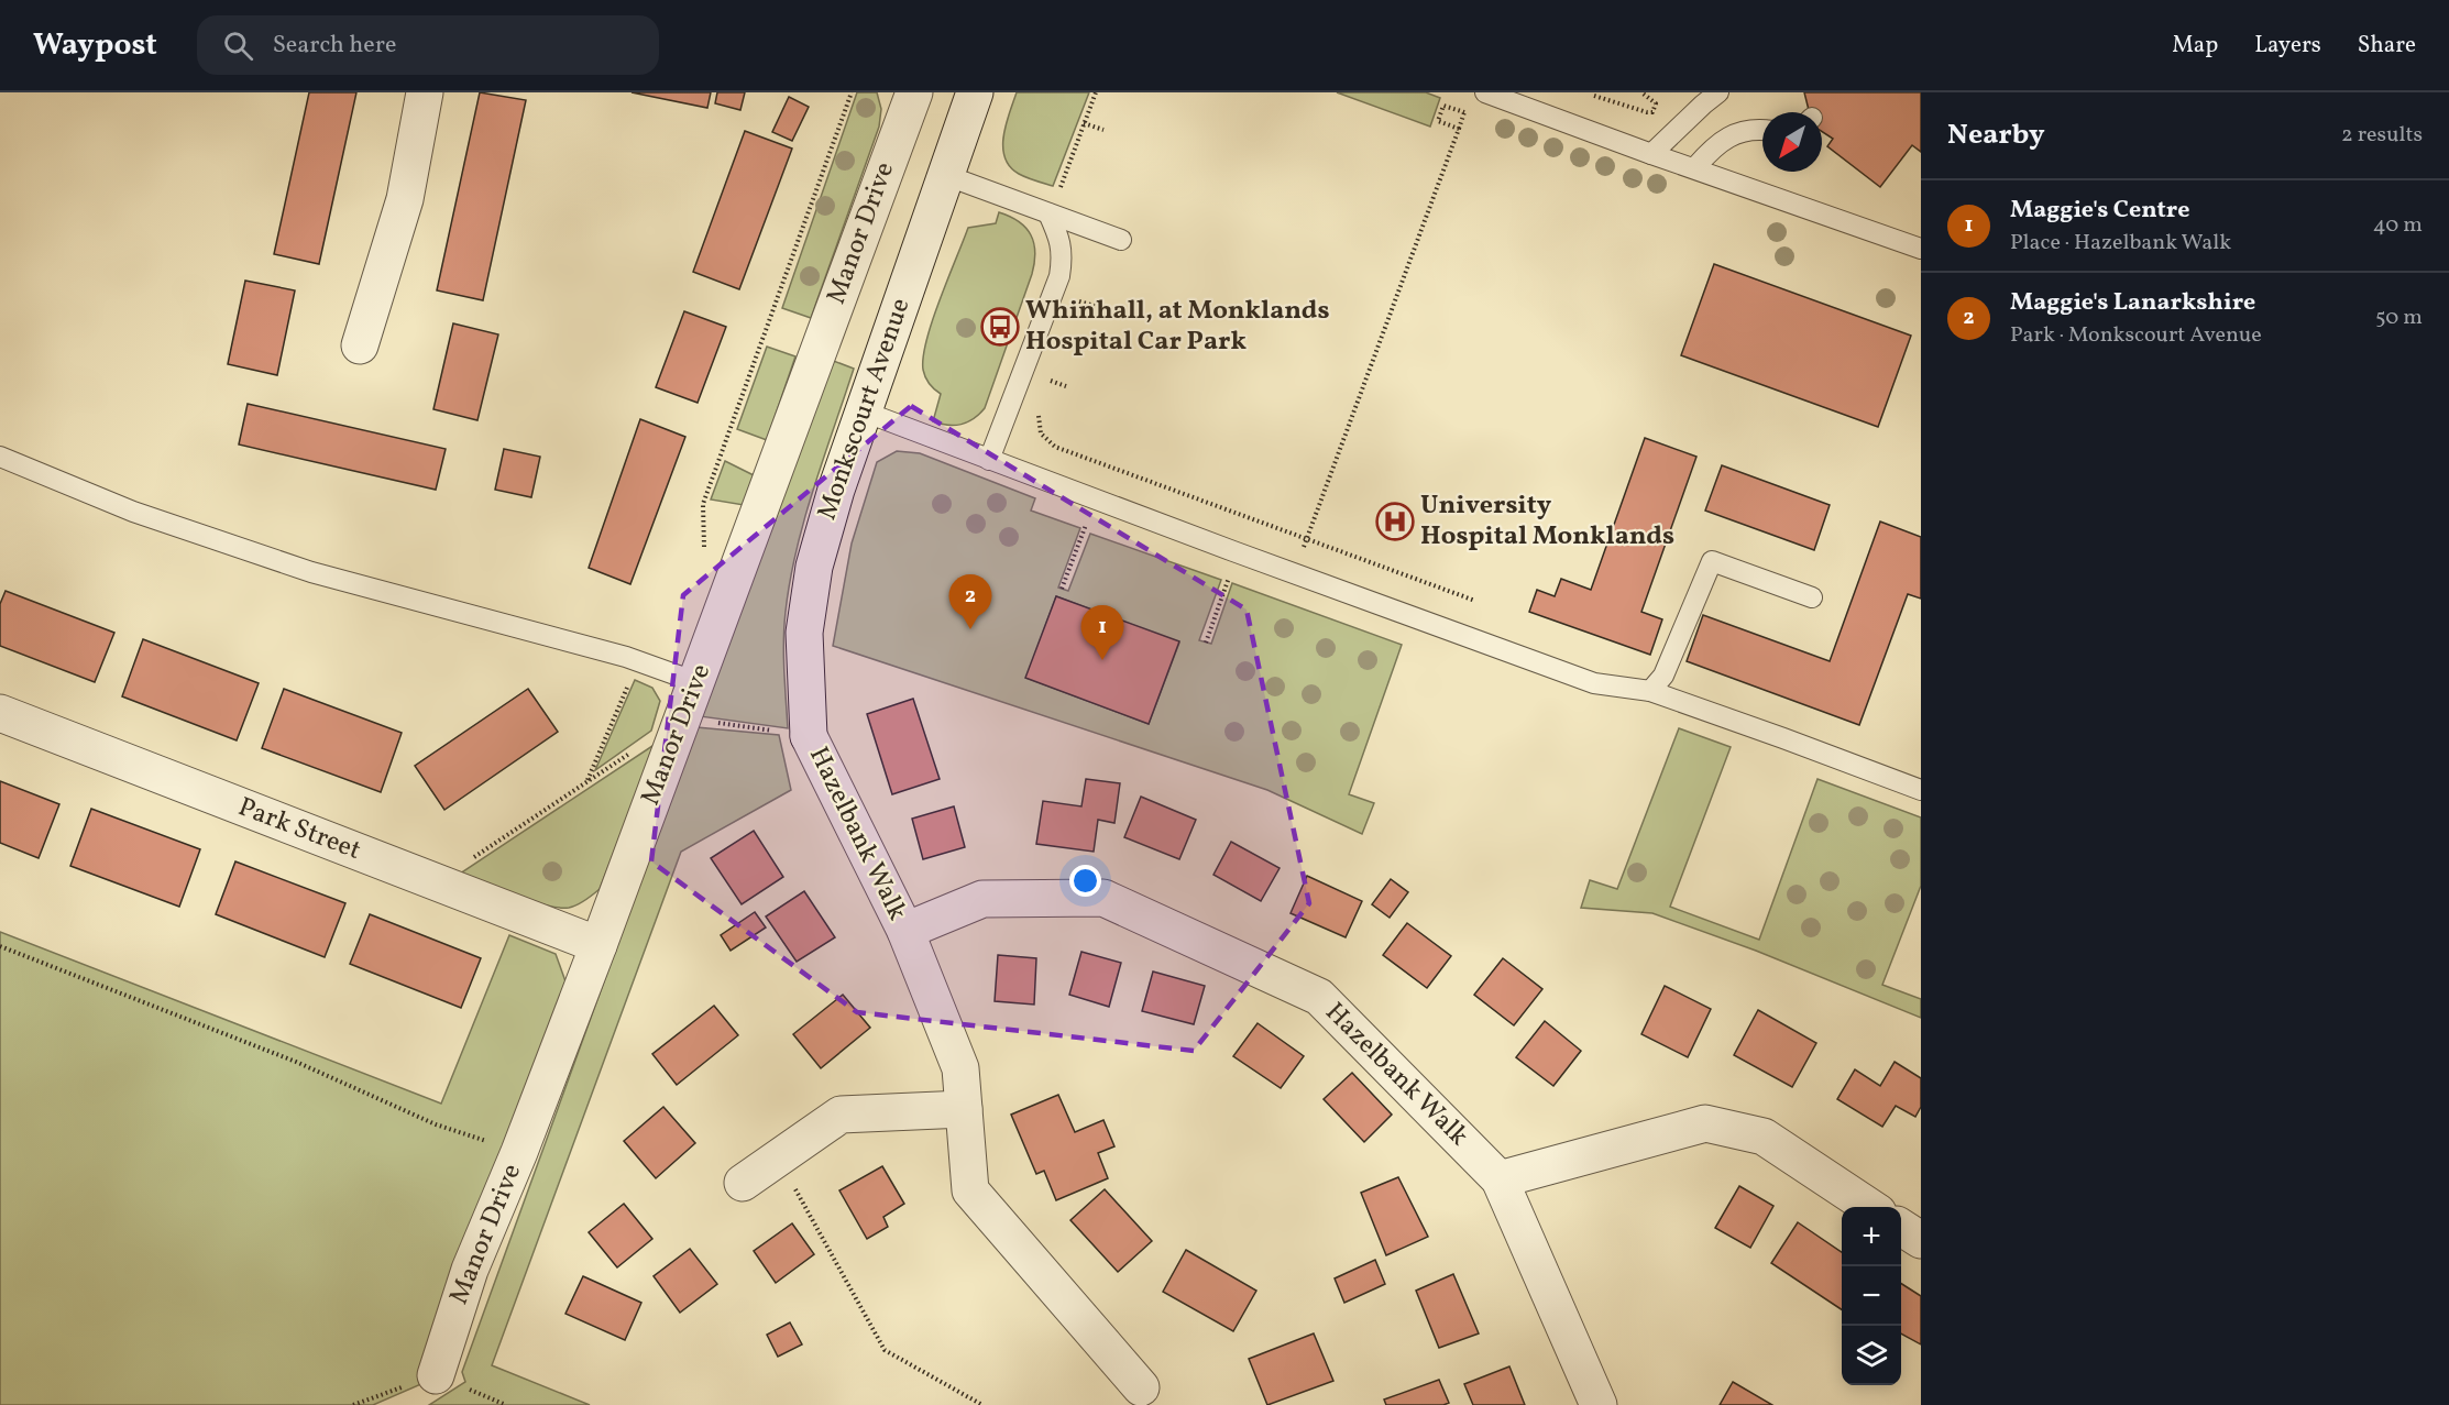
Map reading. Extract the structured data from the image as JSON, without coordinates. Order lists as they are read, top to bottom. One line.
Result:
{"streets":{"street":["Manor Drive","Monkscourt Avenue","Park Street","Hazelbank Walk"]},"crossings":[["Manor Drive","Park Street"],["Monkscourt Avenue","Hazelbank Walk"]],"places":{"bus stop":["Whinhall, at Monklands Hospital Car Park"],"hospital":["University Hospital Monklands"]},"north":"bottom left","page":{"header":"Waypost","search":"Search here","nav":["Map","Layers","Share"],"heading":["Nearby","2 results"],"list":[{"mark":"1","name":"Maggie's Centre","note":"Place · Hazelbank Walk","value":"40 m"},{"mark":"2","name":"Maggie's Lanarkshire","note":"Park · Monkscourt Avenue","value":"50 m"}],"pins":["2","1"],"map_buttons":["+","−"]}}
